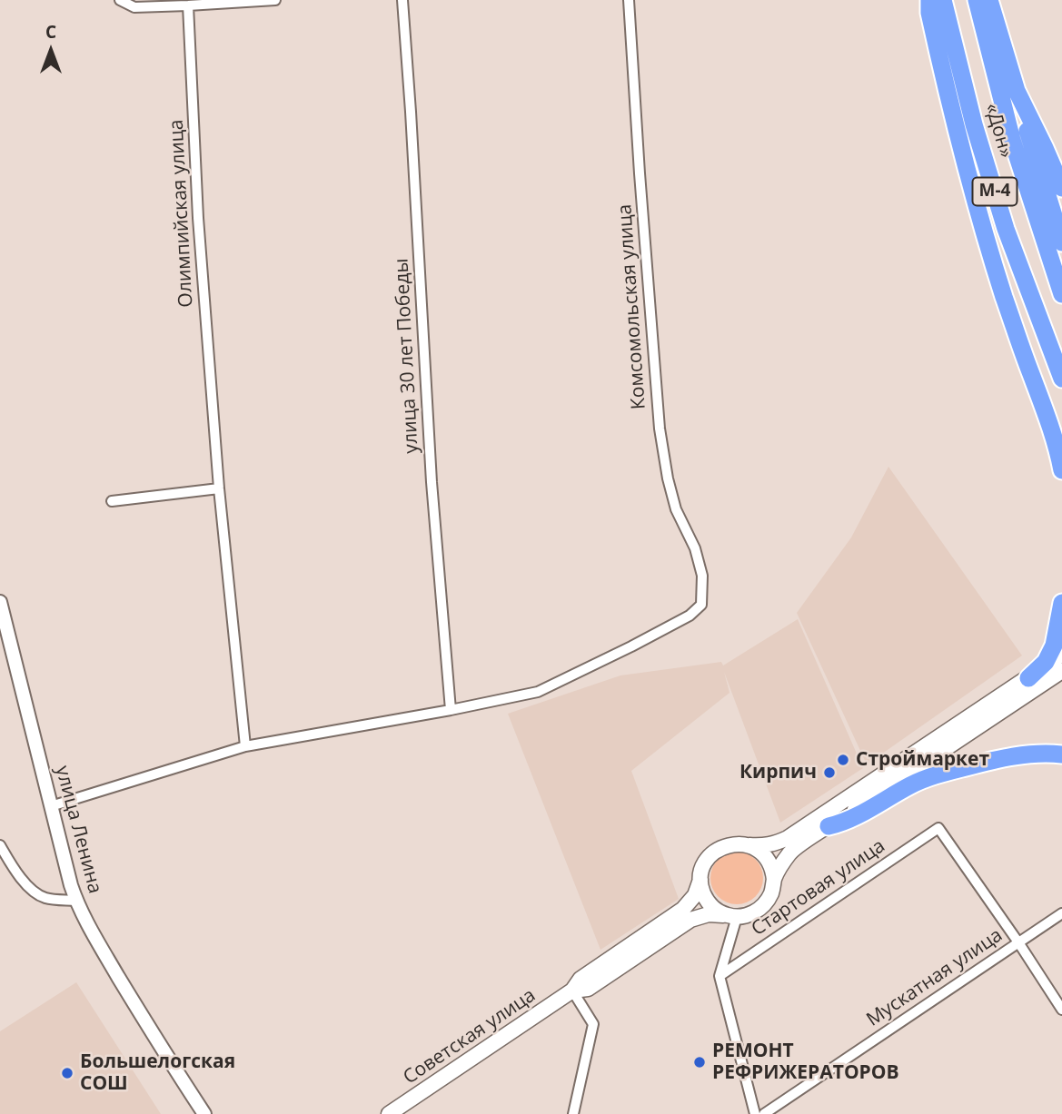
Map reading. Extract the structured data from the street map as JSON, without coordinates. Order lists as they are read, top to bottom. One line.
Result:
{"streets":{"highway":["«Дон»","М-4"],"main road":["Советская улица"],"street":["Олимпийская улица","Комсомольская улица","улица 30 лет Победы","улица Ленина","Стартовая улица","Мускатная улица"]},"crossings":[["Комсомольская улица","улица 30 лет Победы"],["Стартовая улица","Мускатная улица"]],"places":["Строймаркет","Кирпич","РЕМОНТ РЕФРИЖЕРАТОРОВ","Большелогская СОШ"],"north":"top"}
